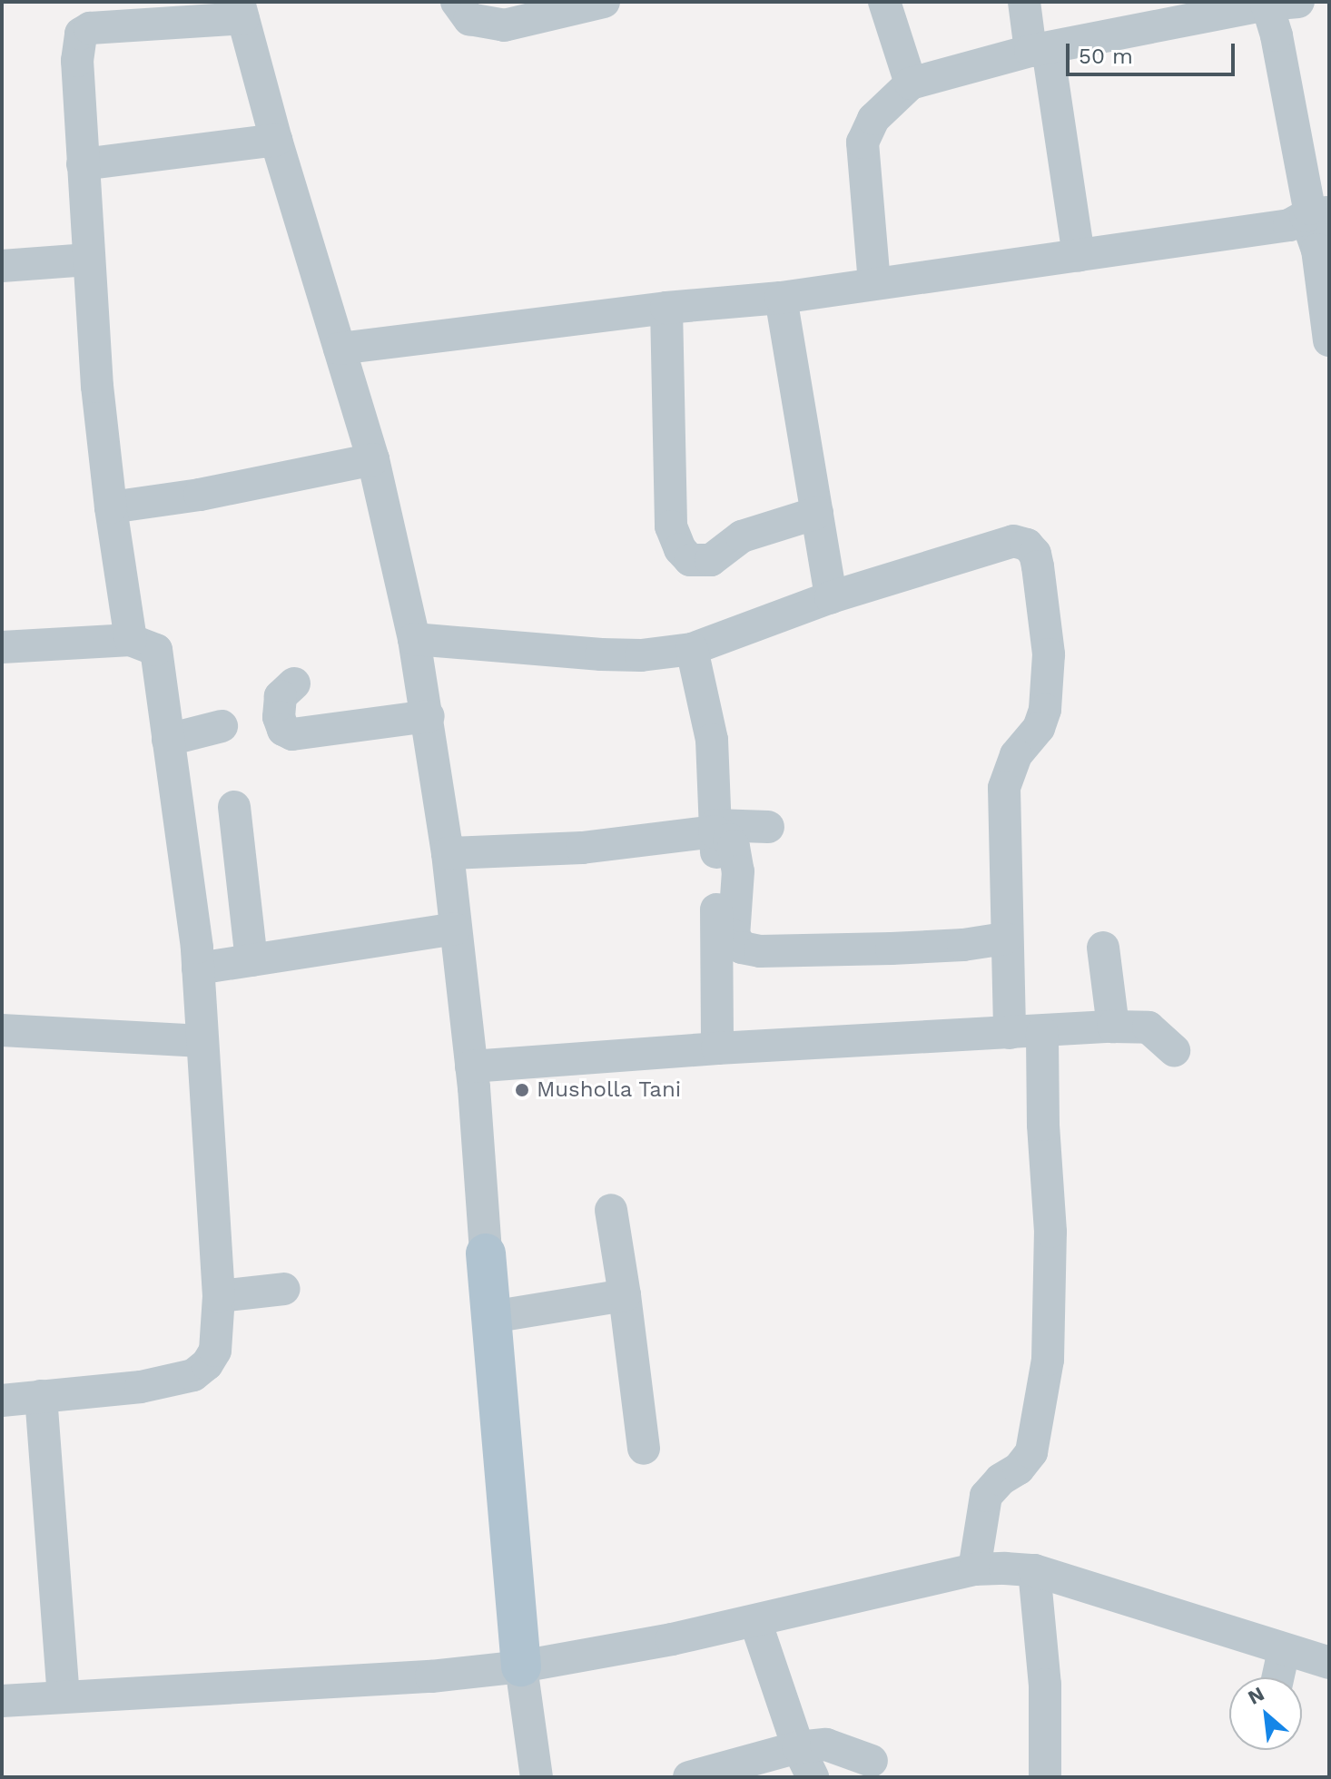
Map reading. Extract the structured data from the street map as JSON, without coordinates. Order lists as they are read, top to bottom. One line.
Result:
{"places":["Musholla Tani"],"scale_bar":"50 m","north":"top left"}
